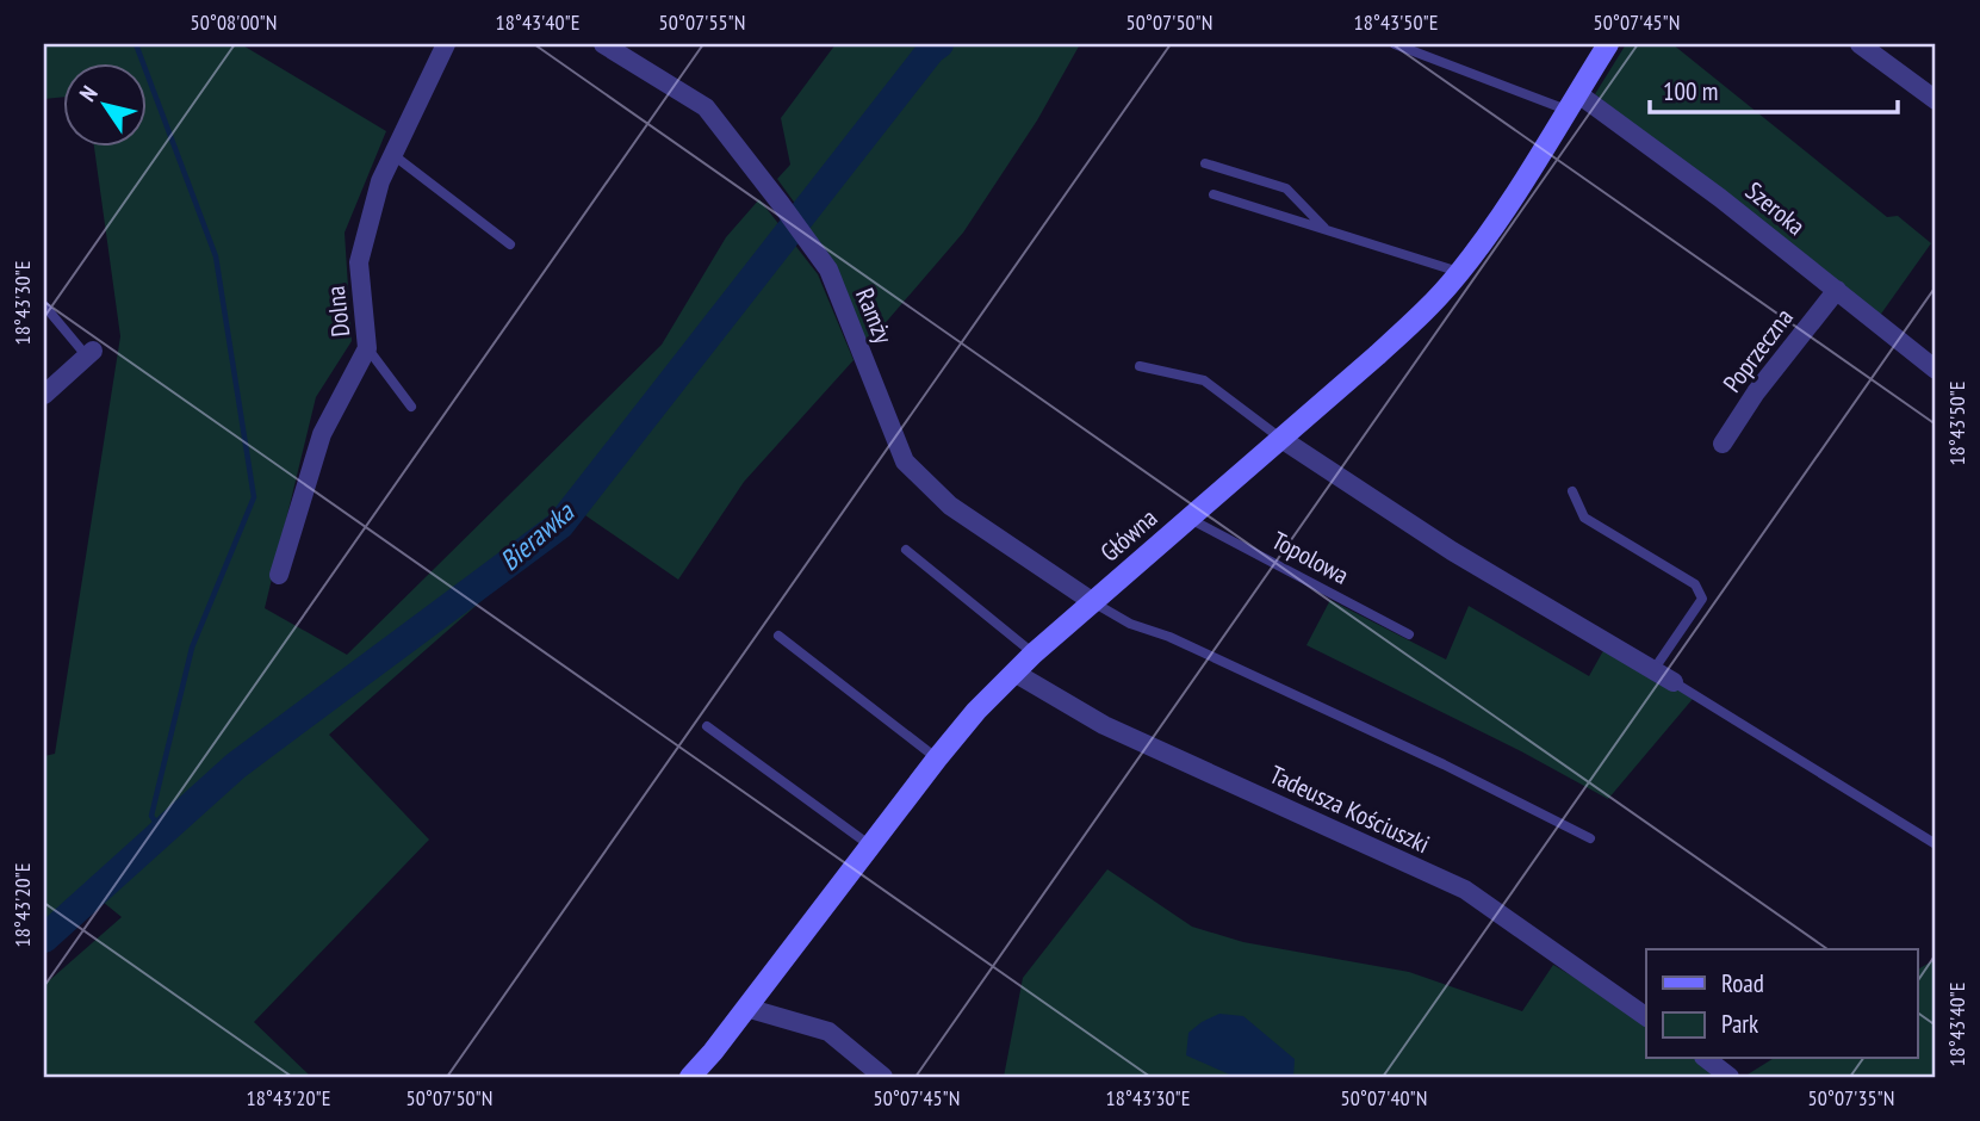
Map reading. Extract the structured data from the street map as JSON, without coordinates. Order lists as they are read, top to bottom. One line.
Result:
{"streets":{"main road":["Główna"],"street":["Szeroka","Dolna","Ramży","Poprzeczna","Tadeusza Kościuszki"],"lane":["Topolowa"]},"crossings":[["Szeroka","Poprzeczna"],["Szeroka","Główna"],["Ramży","Główna"],["Główna","Topolowa"],["Główna","Tadeusza Kościuszki"]],"water":["Bierawka"],"legend":["Road","Park"],"scale_bar":"100 m","north":"top left","coordinates":["50°08'00\"N","18°43'40\"E","50°07'55\"N","50°07'50\"N","18°43'50\"E","50°07'45\"N","18°43'30\"E","18°43'20\"E","50°07'40\"N","50°07'35\"N"]}
